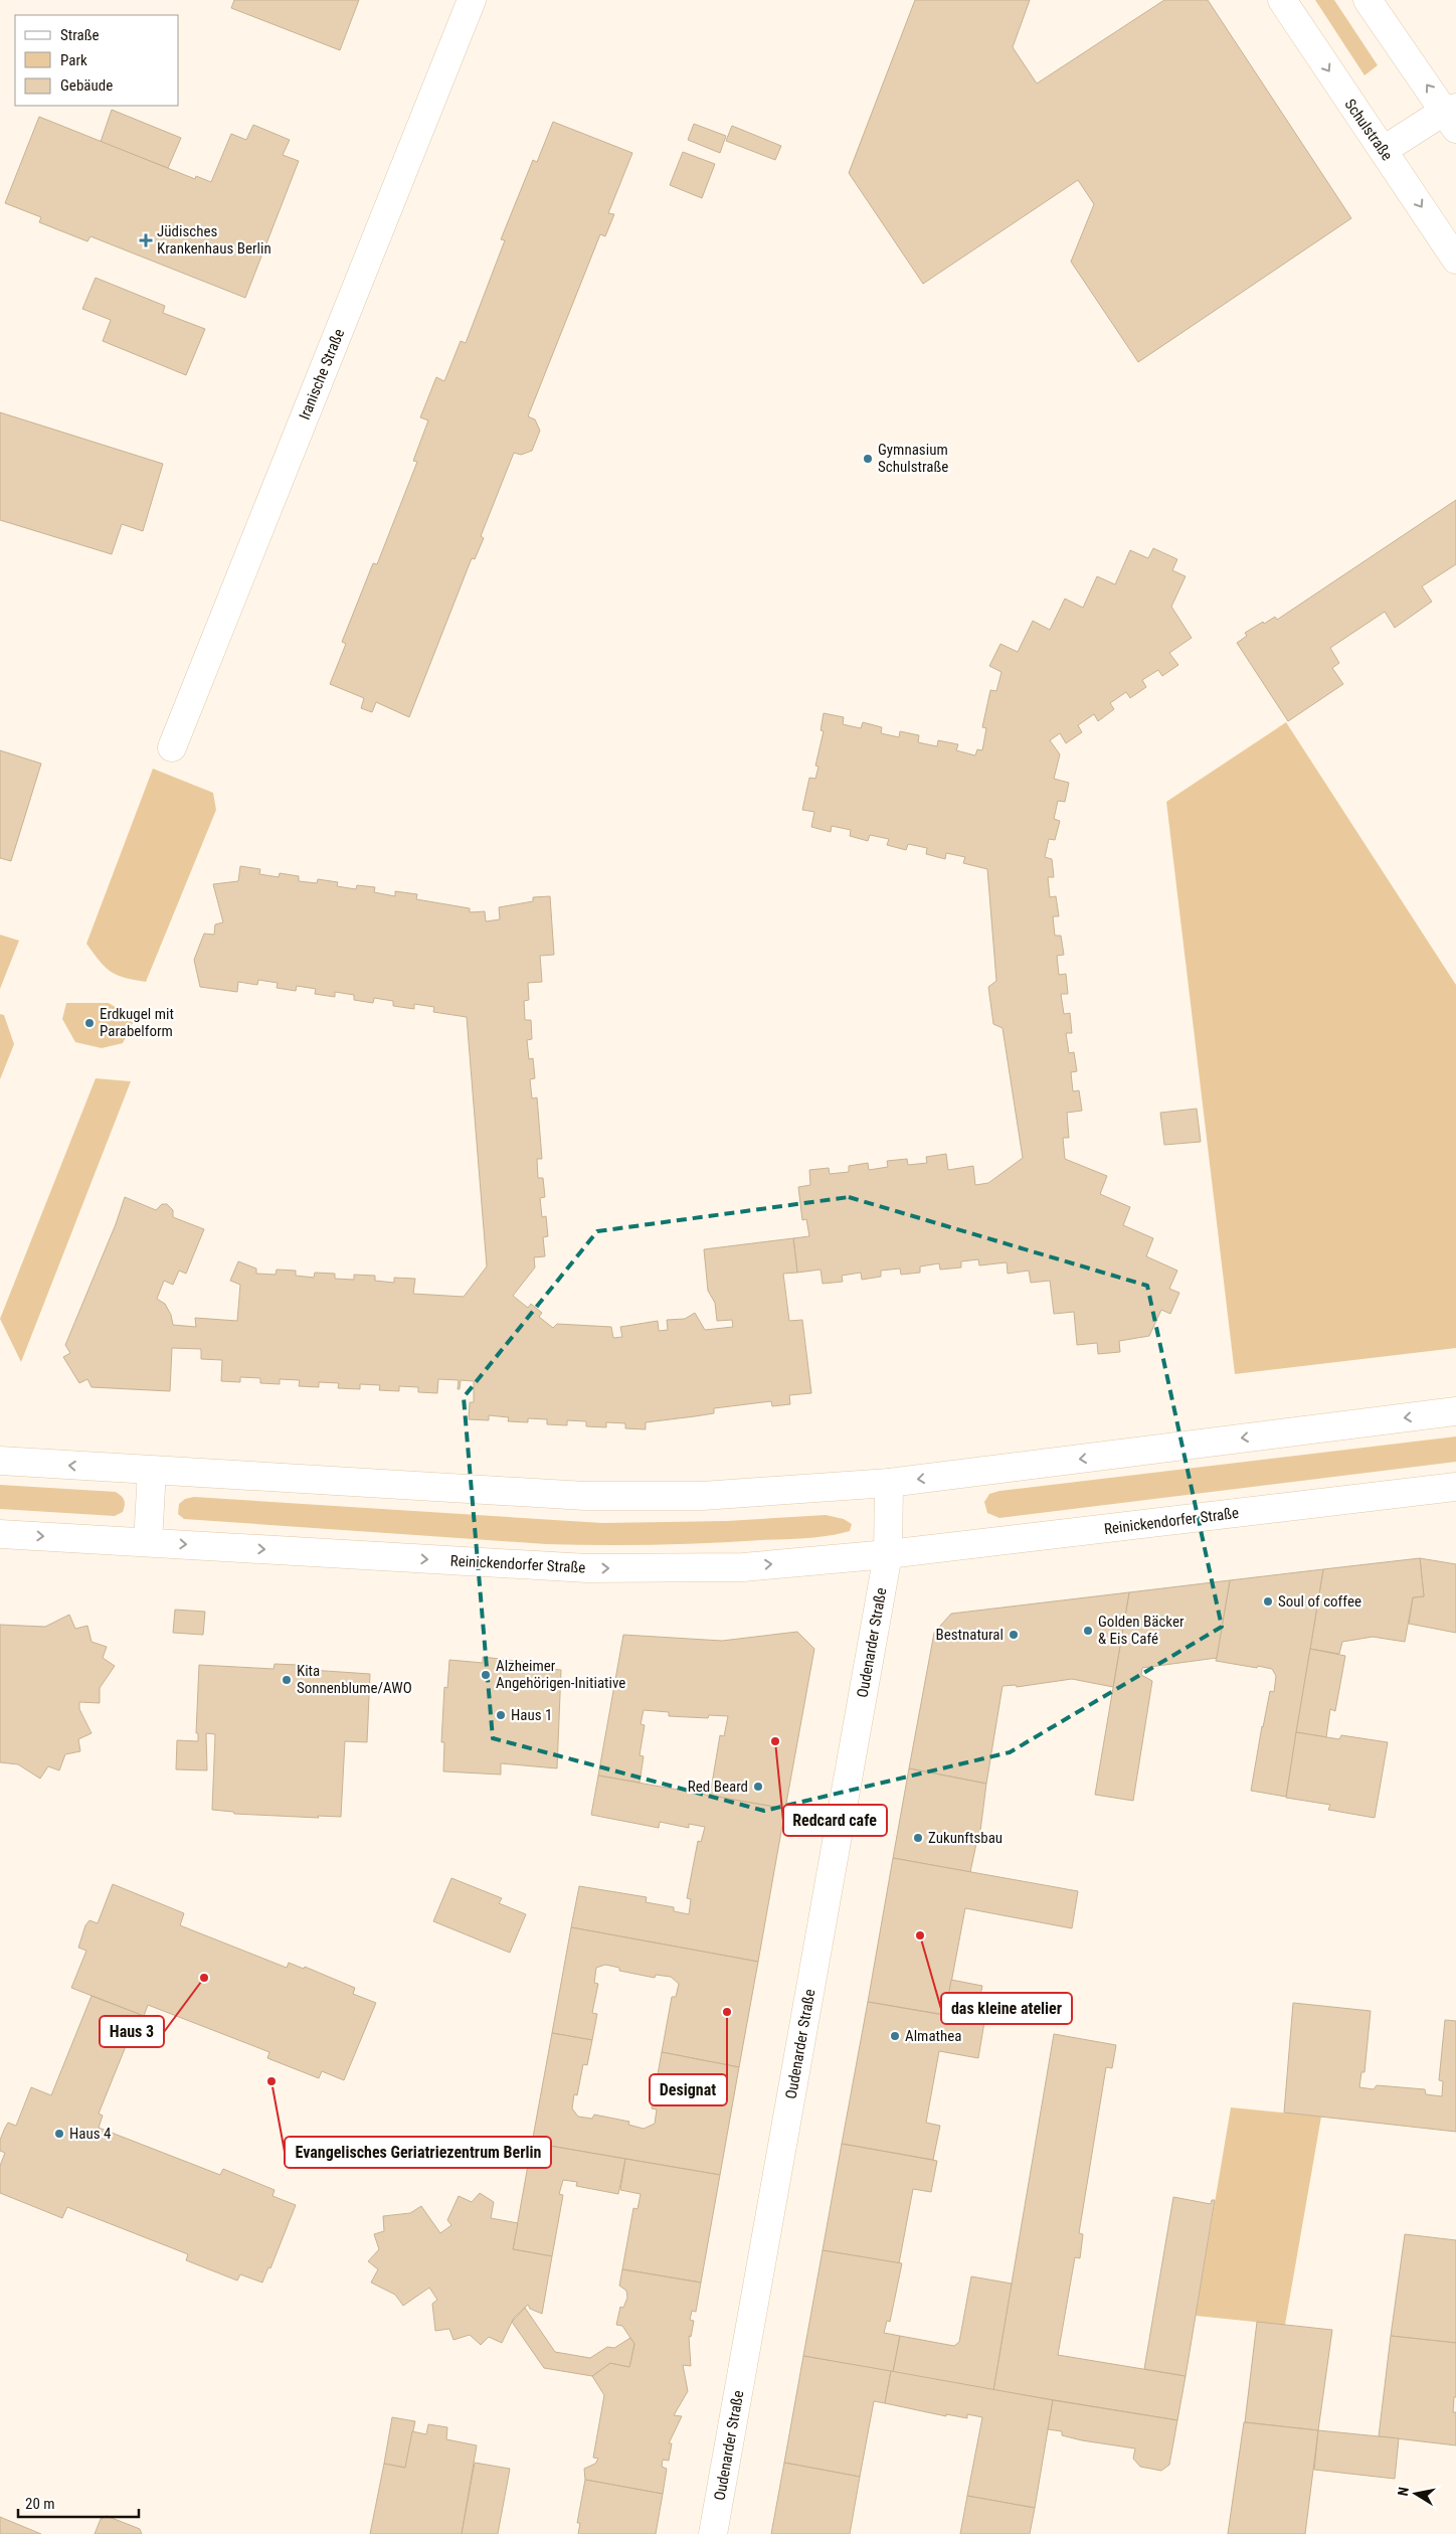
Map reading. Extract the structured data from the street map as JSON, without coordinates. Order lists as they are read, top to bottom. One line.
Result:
{"streets":{"main road":["Schulstraße","Iranische Straße","Reinickendorfer Straße","Oudenarder Straße"]},"crossings":[["Reinickendorfer Straße","Oudenarder Straße"]],"places":{"health":["Jüdisches Krankenhaus Berlin"],"other":["Gymnasium Schulstraße","Erdkugel mit Parabelform","Soul of coffee","Golden Bäcker & Eis Café","Bestnatural","Alzheimer Angehörigen-Initiative","Kita Sonnenblume/AWO","Haus 1","Redcard cafe","Red Beard","Zukunftsbau","das kleine atelier","Haus 3","Designat","Almathea","Evangelisches Geriatriezentrum Berlin","Haus 4"]},"legend":["Straße","Park","Gebäude"],"scale_bar":"20 m","north":"left"}
